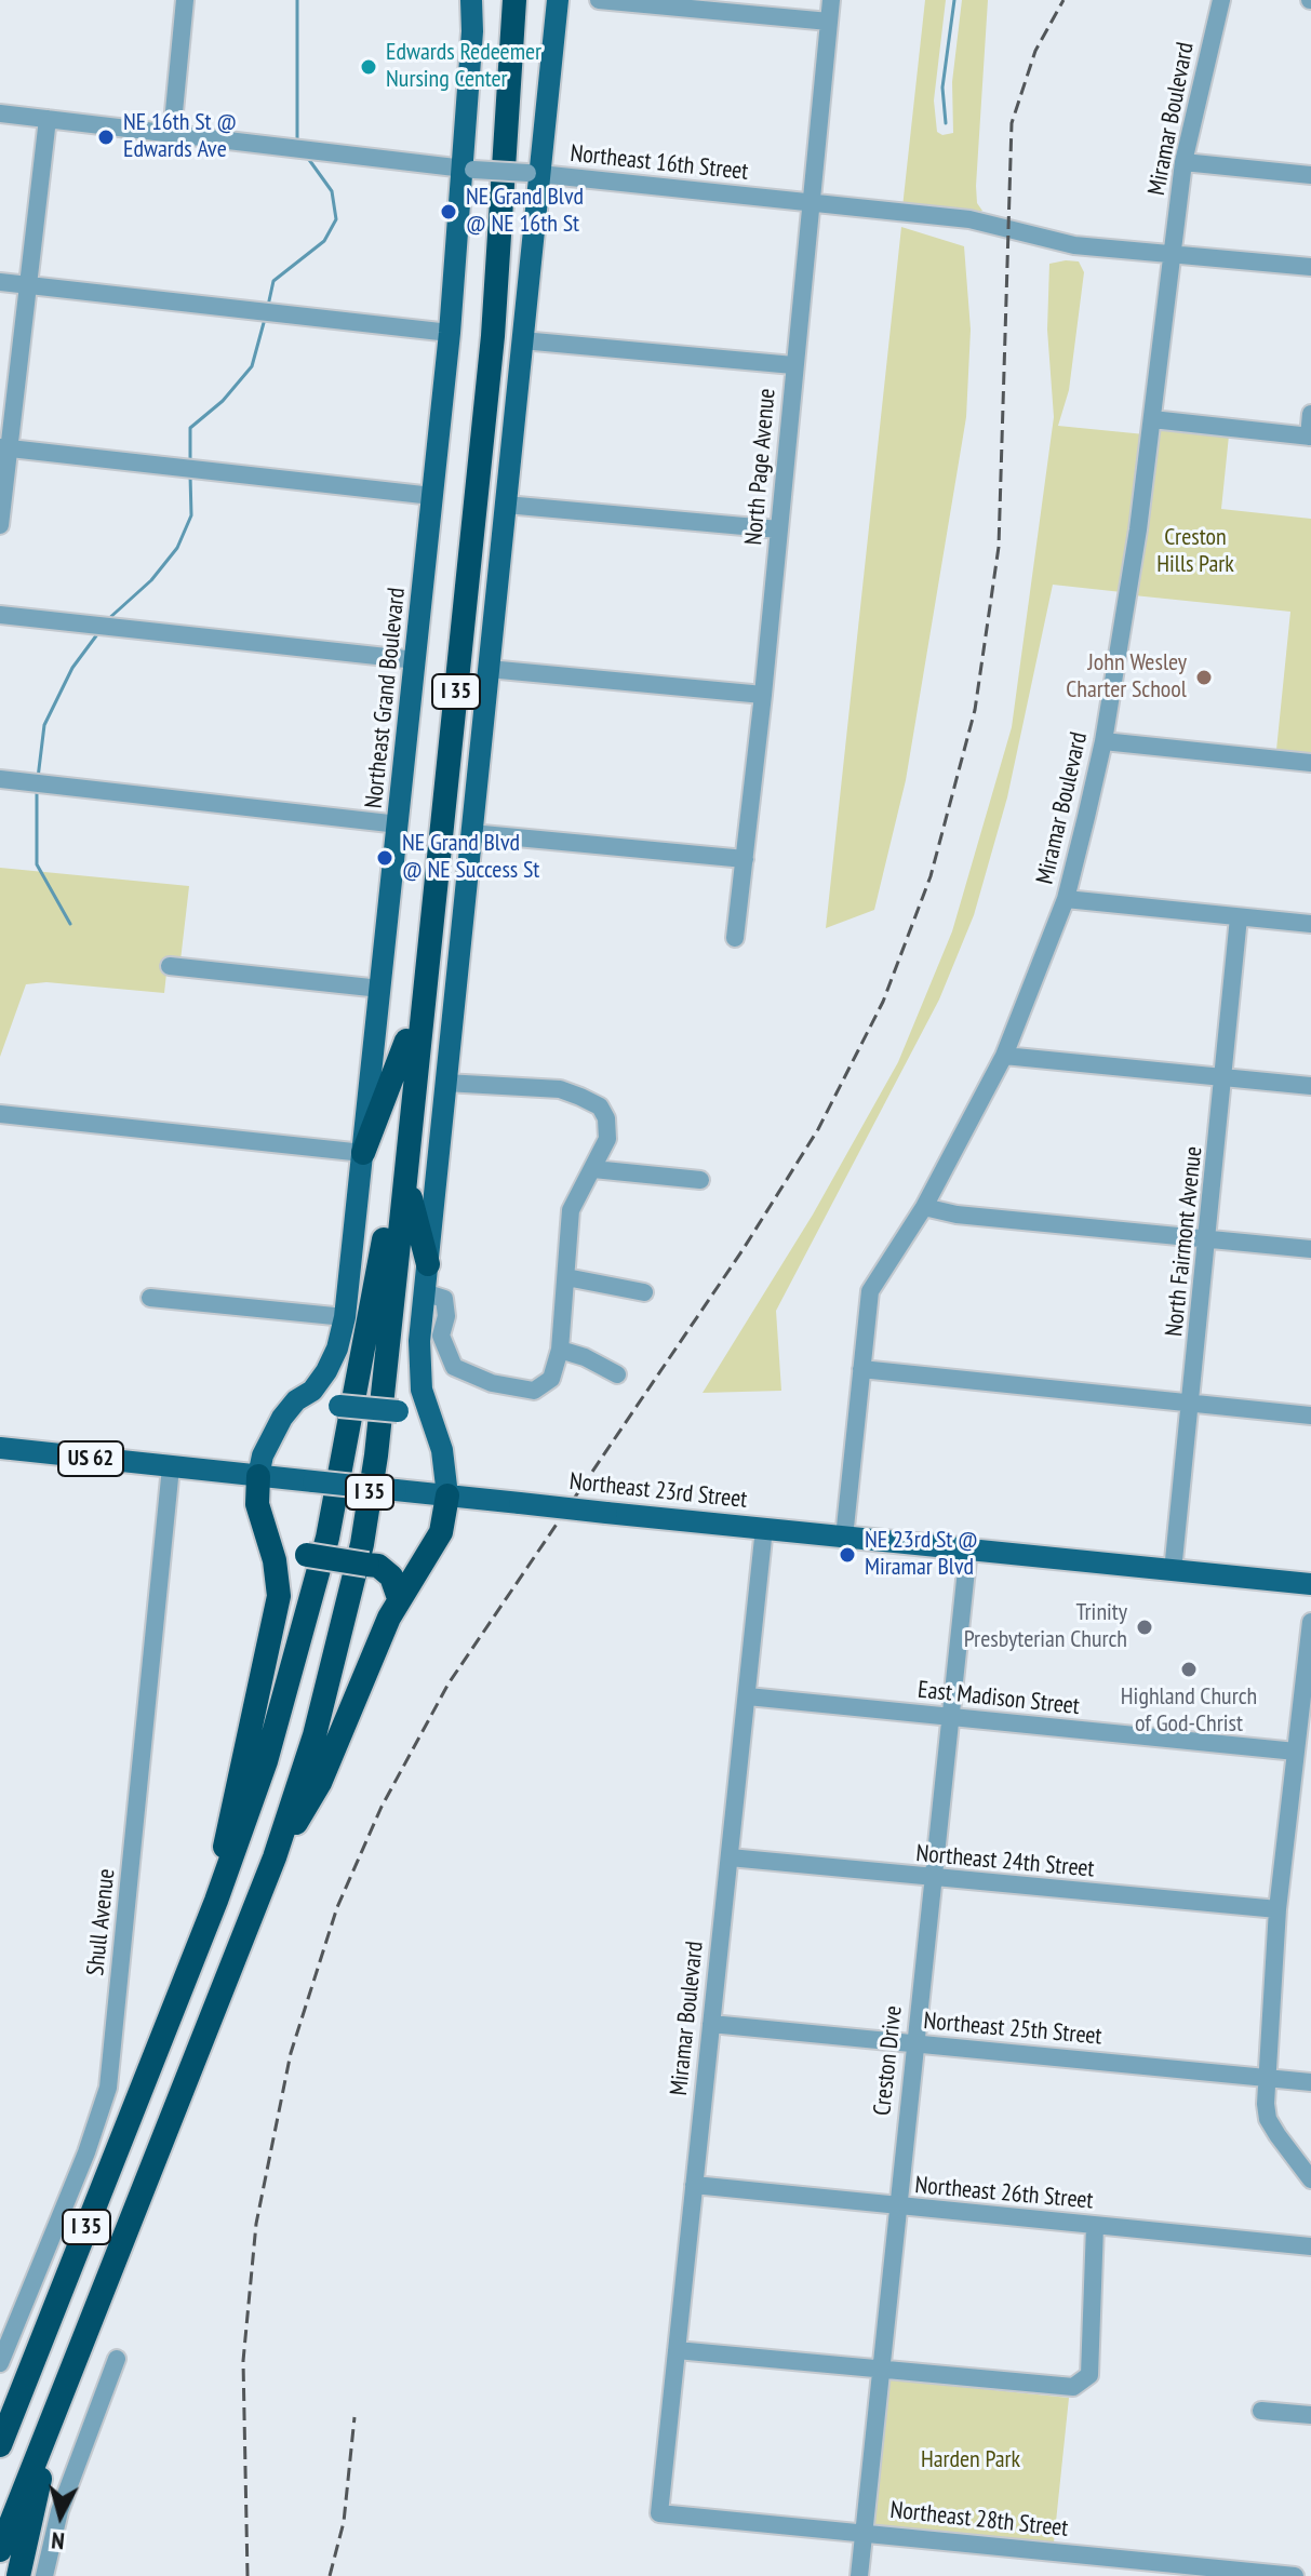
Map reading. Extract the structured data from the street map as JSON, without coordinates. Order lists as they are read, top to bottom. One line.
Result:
{"streets":{"highway":["I 35"],"main road":["Northeast Grand Boulevard","US 62","Northeast 23rd Street"],"street":["Miramar Boulevard","Northeast 16th Street","North Page Avenue","North Fairmont Avenue","East Madison Street","Northeast 24th Street","Shull Avenue","Northeast 25th Street","Creston Drive","Northeast 26th Street","Northeast 28th Street"]},"crossings":[["Miramar Boulevard","Northeast 16th Street"],["Miramar Boulevard","Northeast 23rd Street"],["Miramar Boulevard","East Madison Street"],["Miramar Boulevard","Northeast 24th Street"],["Miramar Boulevard","Northeast 25th Street"],["Miramar Boulevard","Northeast 26th Street"],["Miramar Boulevard","Northeast 28th Street"],["Northeast 16th Street","North Page Avenue"],["Northeast 16th Street","Northeast Grand Boulevard"],["Northeast Grand Boulevard","Northeast 23rd Street"],["North Fairmont Avenue","Northeast 23rd Street"],["Northeast 23rd Street","Shull Avenue"],["Northeast 23rd Street","Creston Drive"],["East Madison Street","Creston Drive"],["Northeast 24th Street","Creston Drive"],["Northeast 25th Street","Creston Drive"],["Creston Drive","Northeast 26th Street"],["Creston Drive","Northeast 28th Street"]],"parks":["Creston Hills Park","Harden Park"],"places":["Edwards Redeemer Nursing Center","NE 16th St @ Edwards Ave","NE Grand Blvd @ NE 16th St","John Wesley Charter School","NE Grand Blvd @ NE Success St","NE 23rd St @ Miramar Blvd","Trinity Presbyterian Church","Highland Church of God-Christ"],"north":"bottom"}
